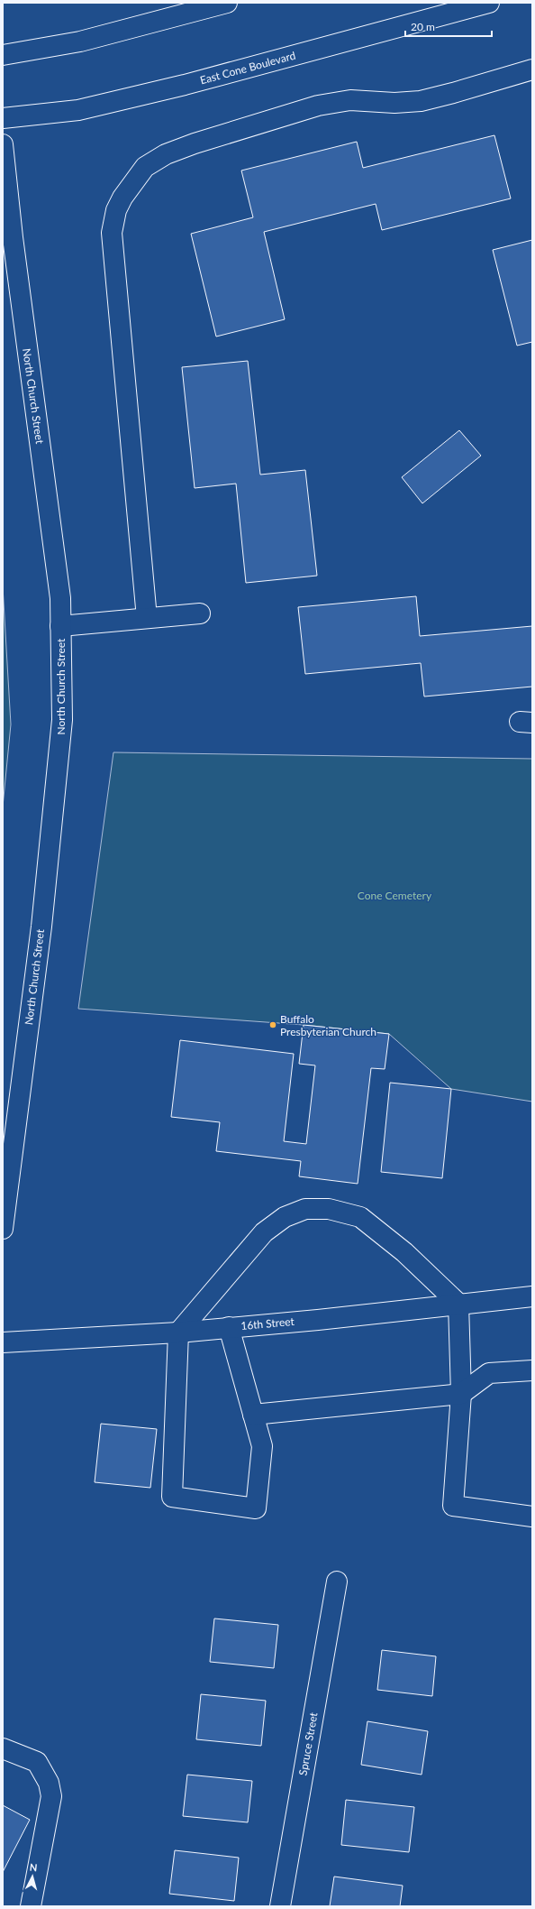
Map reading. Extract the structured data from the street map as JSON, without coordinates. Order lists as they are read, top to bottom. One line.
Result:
{"streets":{"main road":["East Cone Boulevard","North Church Street","16th Street","Spruce Street"]},"parks":["Cone Cemetery"],"places":["Buffalo Presbyterian Church"],"scale_bar":"20 m","north":"top"}
